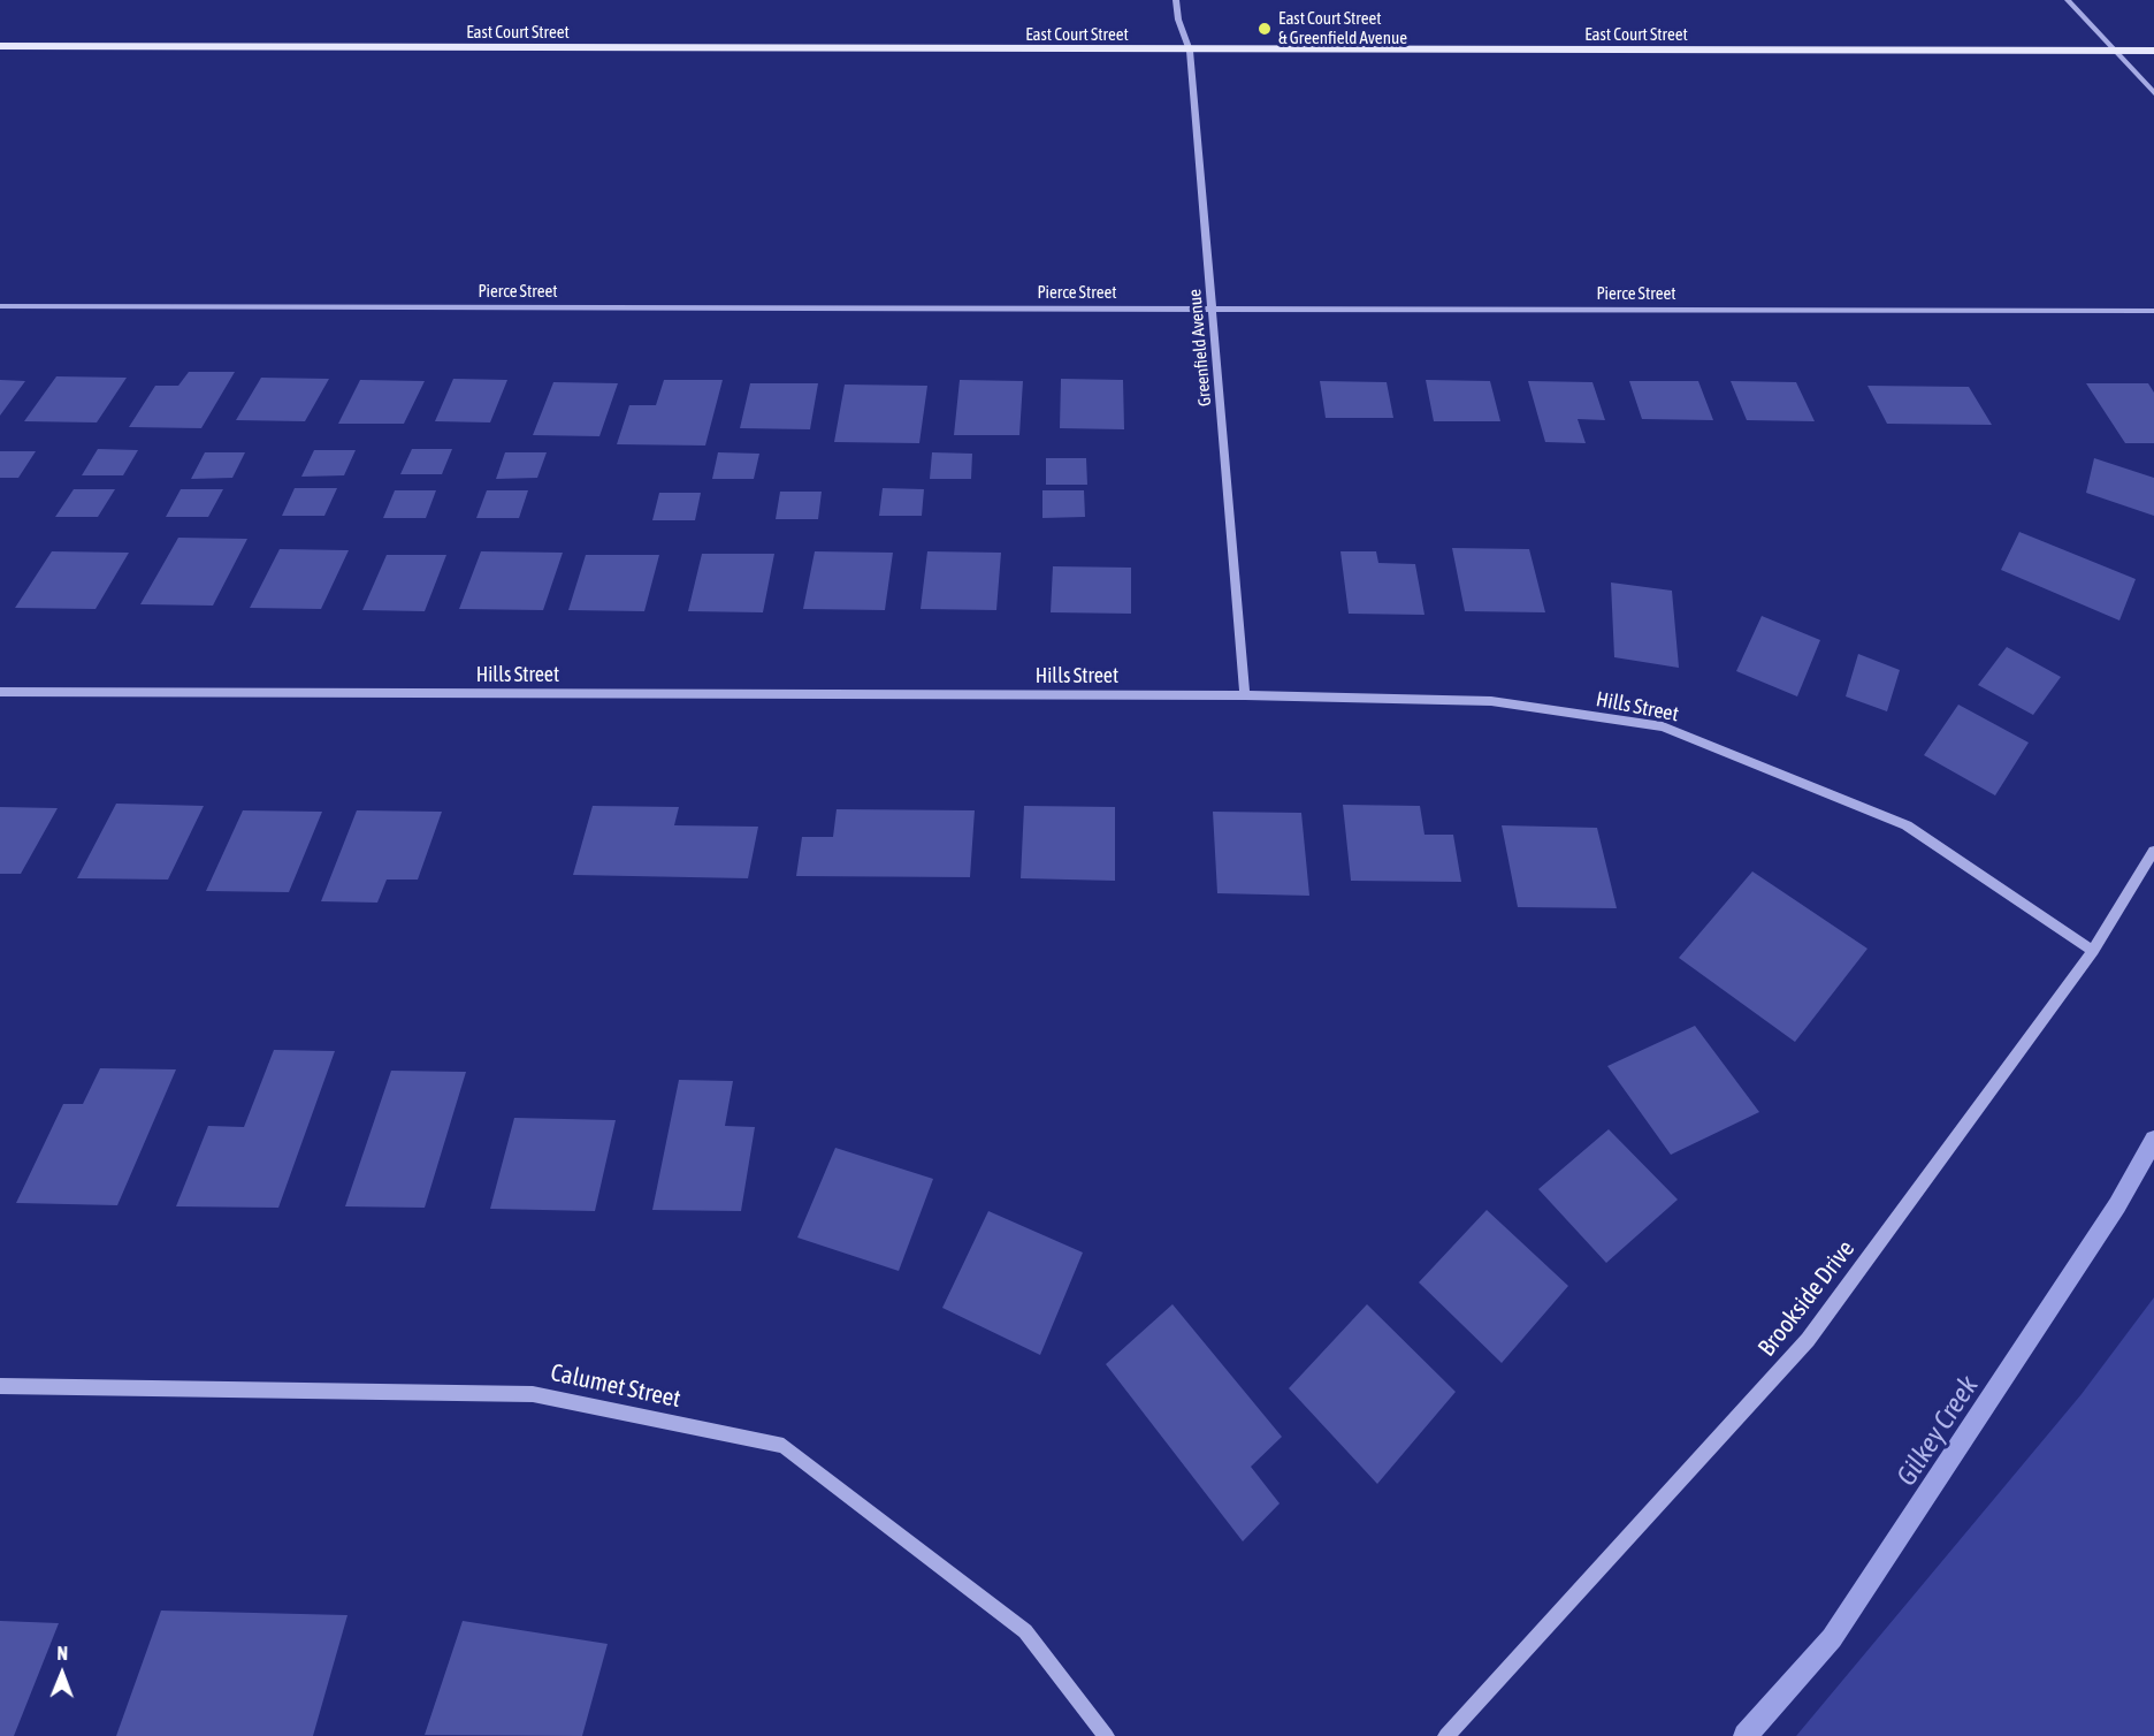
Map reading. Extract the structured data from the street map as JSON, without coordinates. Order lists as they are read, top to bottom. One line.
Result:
{"streets":{"main road":["East Court Street"],"street":["Pierce Street","Greenfield Avenue","Hills Street","Brookside Drive","Calumet Street"]},"crossings":[["East Court Street","Greenfield Avenue"],["Pierce Street","Greenfield Avenue"],["Greenfield Avenue","Hills Street"],["Hills Street","Brookside Drive"]],"water":["Gilkey Creek"],"places":["East Court Street & Greenfield Avenue"],"north":"top"}
